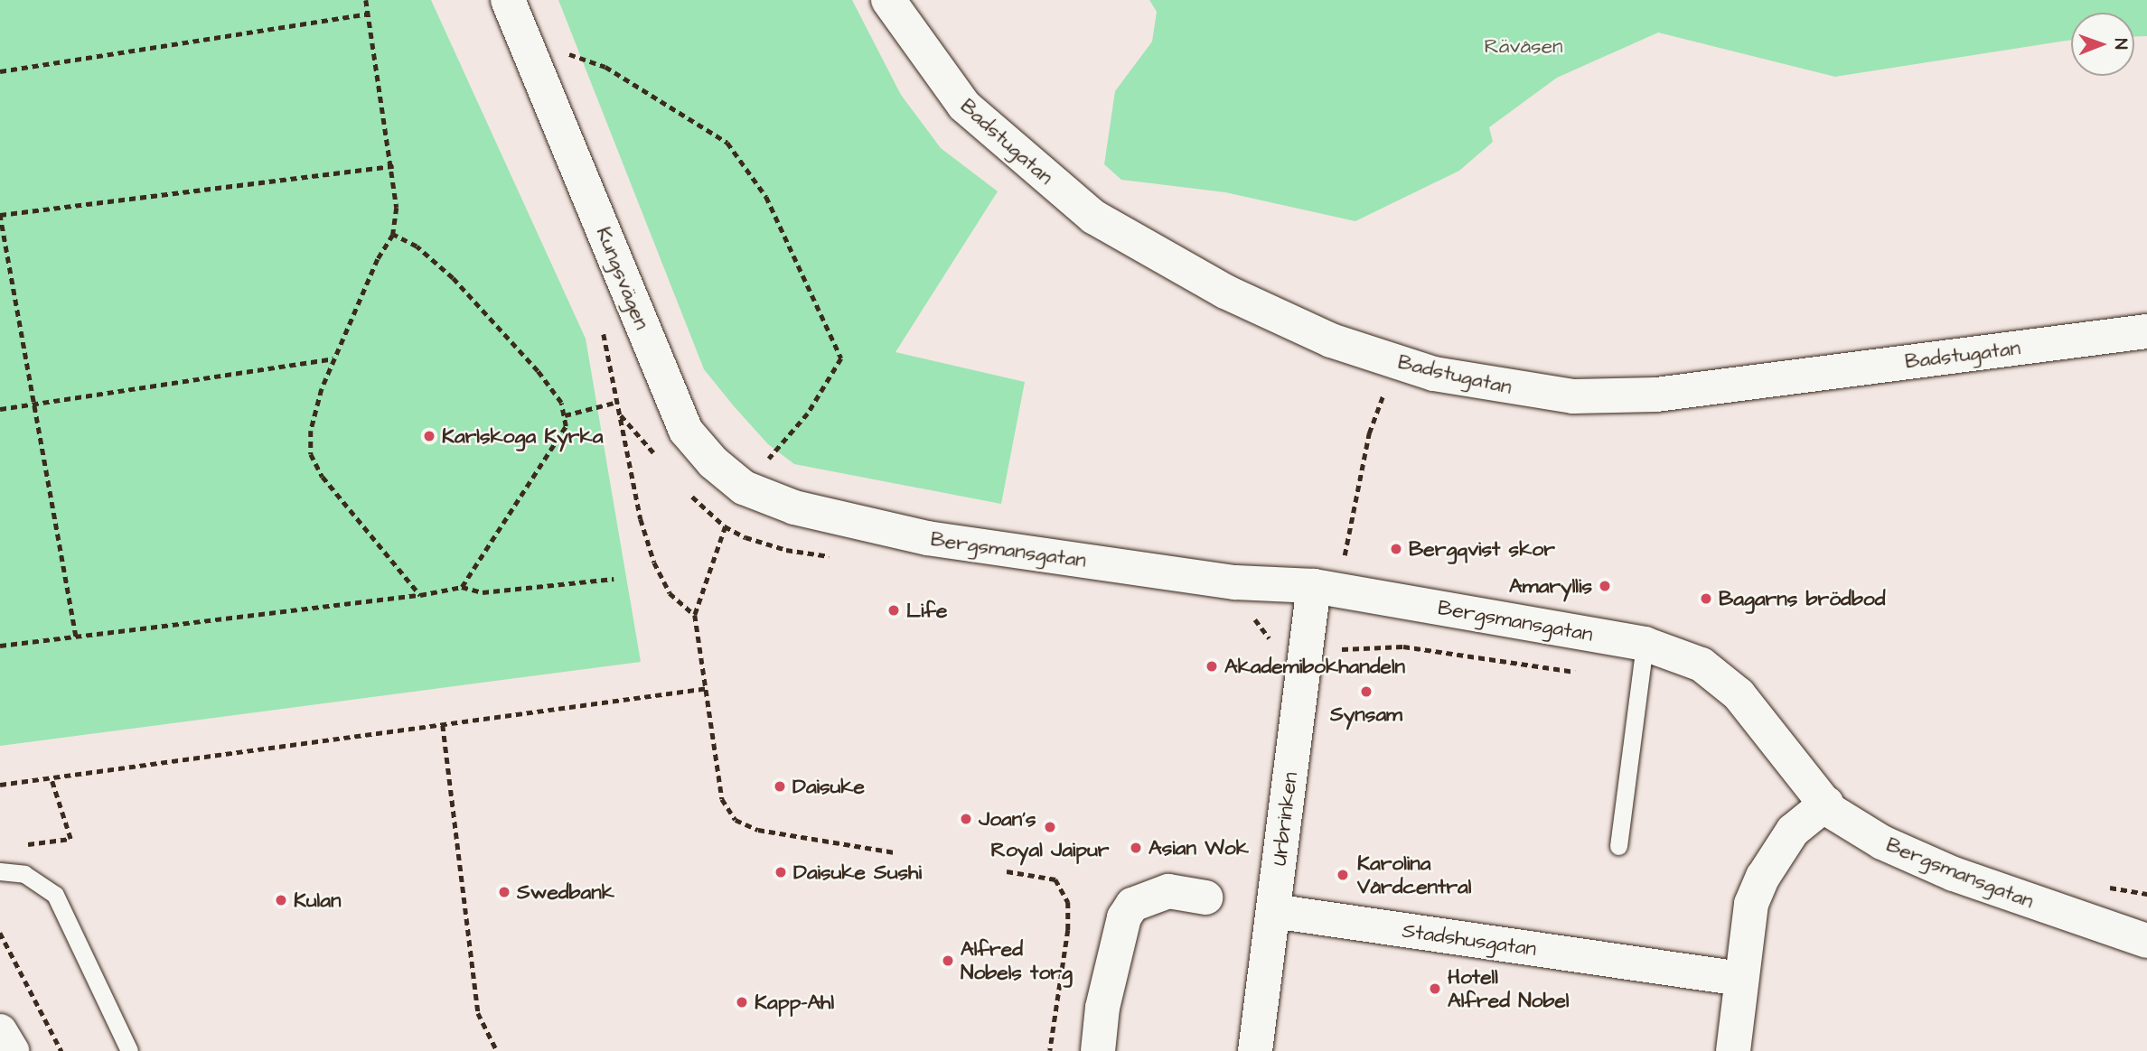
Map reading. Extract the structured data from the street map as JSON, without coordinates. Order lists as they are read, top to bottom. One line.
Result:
{"streets":{"street":["Badstugatan","Kungsvägen","Bergsmansgatan","Urbrinken","Stadshusgatan"]},"crossings":[["Kungsvägen","Bergsmansgatan"],["Bergsmansgatan","Urbrinken"],["Urbrinken","Stadshusgatan"]],"parks":["Rävåsen"],"places":["Karlskoga Kyrka","Bergqvist skor","Amaryllis","Bagarns brödbod","Life","Akademibokhandeln","Synsam","Daisuke","Joan's","Royal Jaipur","Asian Wok","Daisuke Sushi","Karolina Vårdcentral","Swedbank","Kulan","Alfred Nobels torg","Hotell Alfred Nobel","Kapp-Ahl"],"north":"right"}
